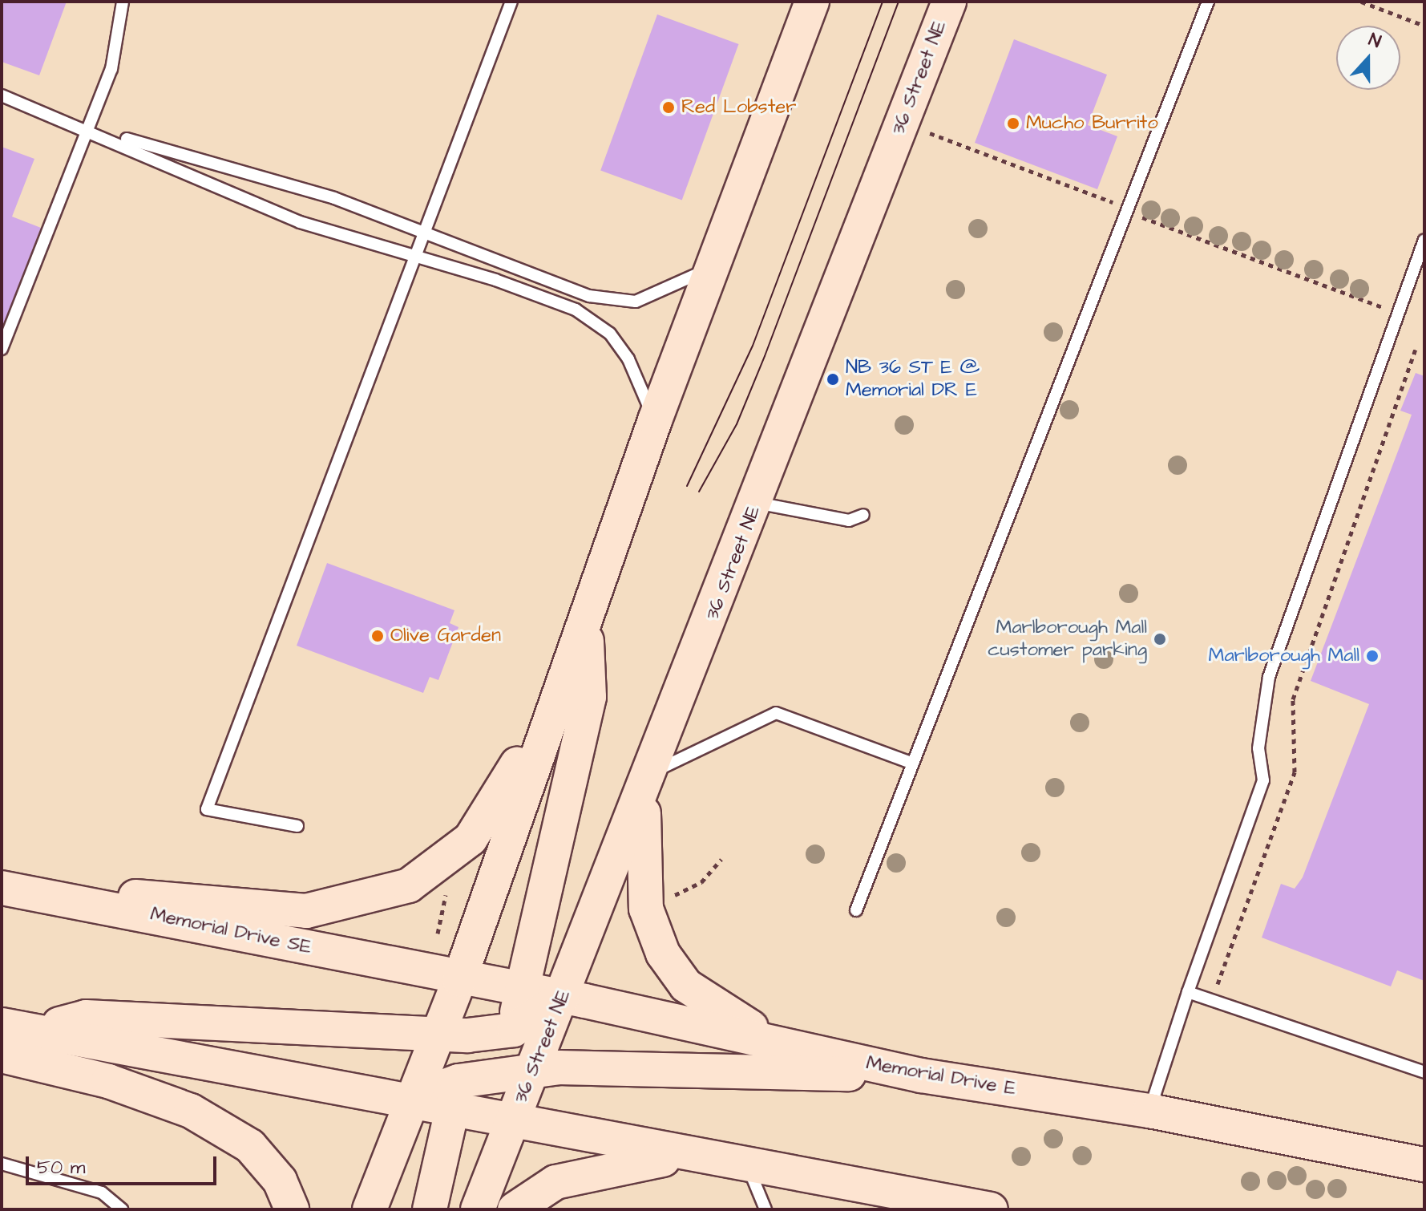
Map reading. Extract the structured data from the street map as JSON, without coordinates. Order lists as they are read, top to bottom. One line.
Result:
{"streets":{"main road":["36 Street NE","Memorial Drive SE","Memorial Drive E"]},"crossings":[["36 Street NE","Memorial Drive E"],["Memorial Drive SE","Memorial Drive E"]],"places":["Red Lobster","Mucho Burrito","NB 36 ST E @ Memorial DR E","Olive Garden","Marlborough Mall customer parking","Marlborough Mall"],"scale_bar":"50 m","north":"top"}
